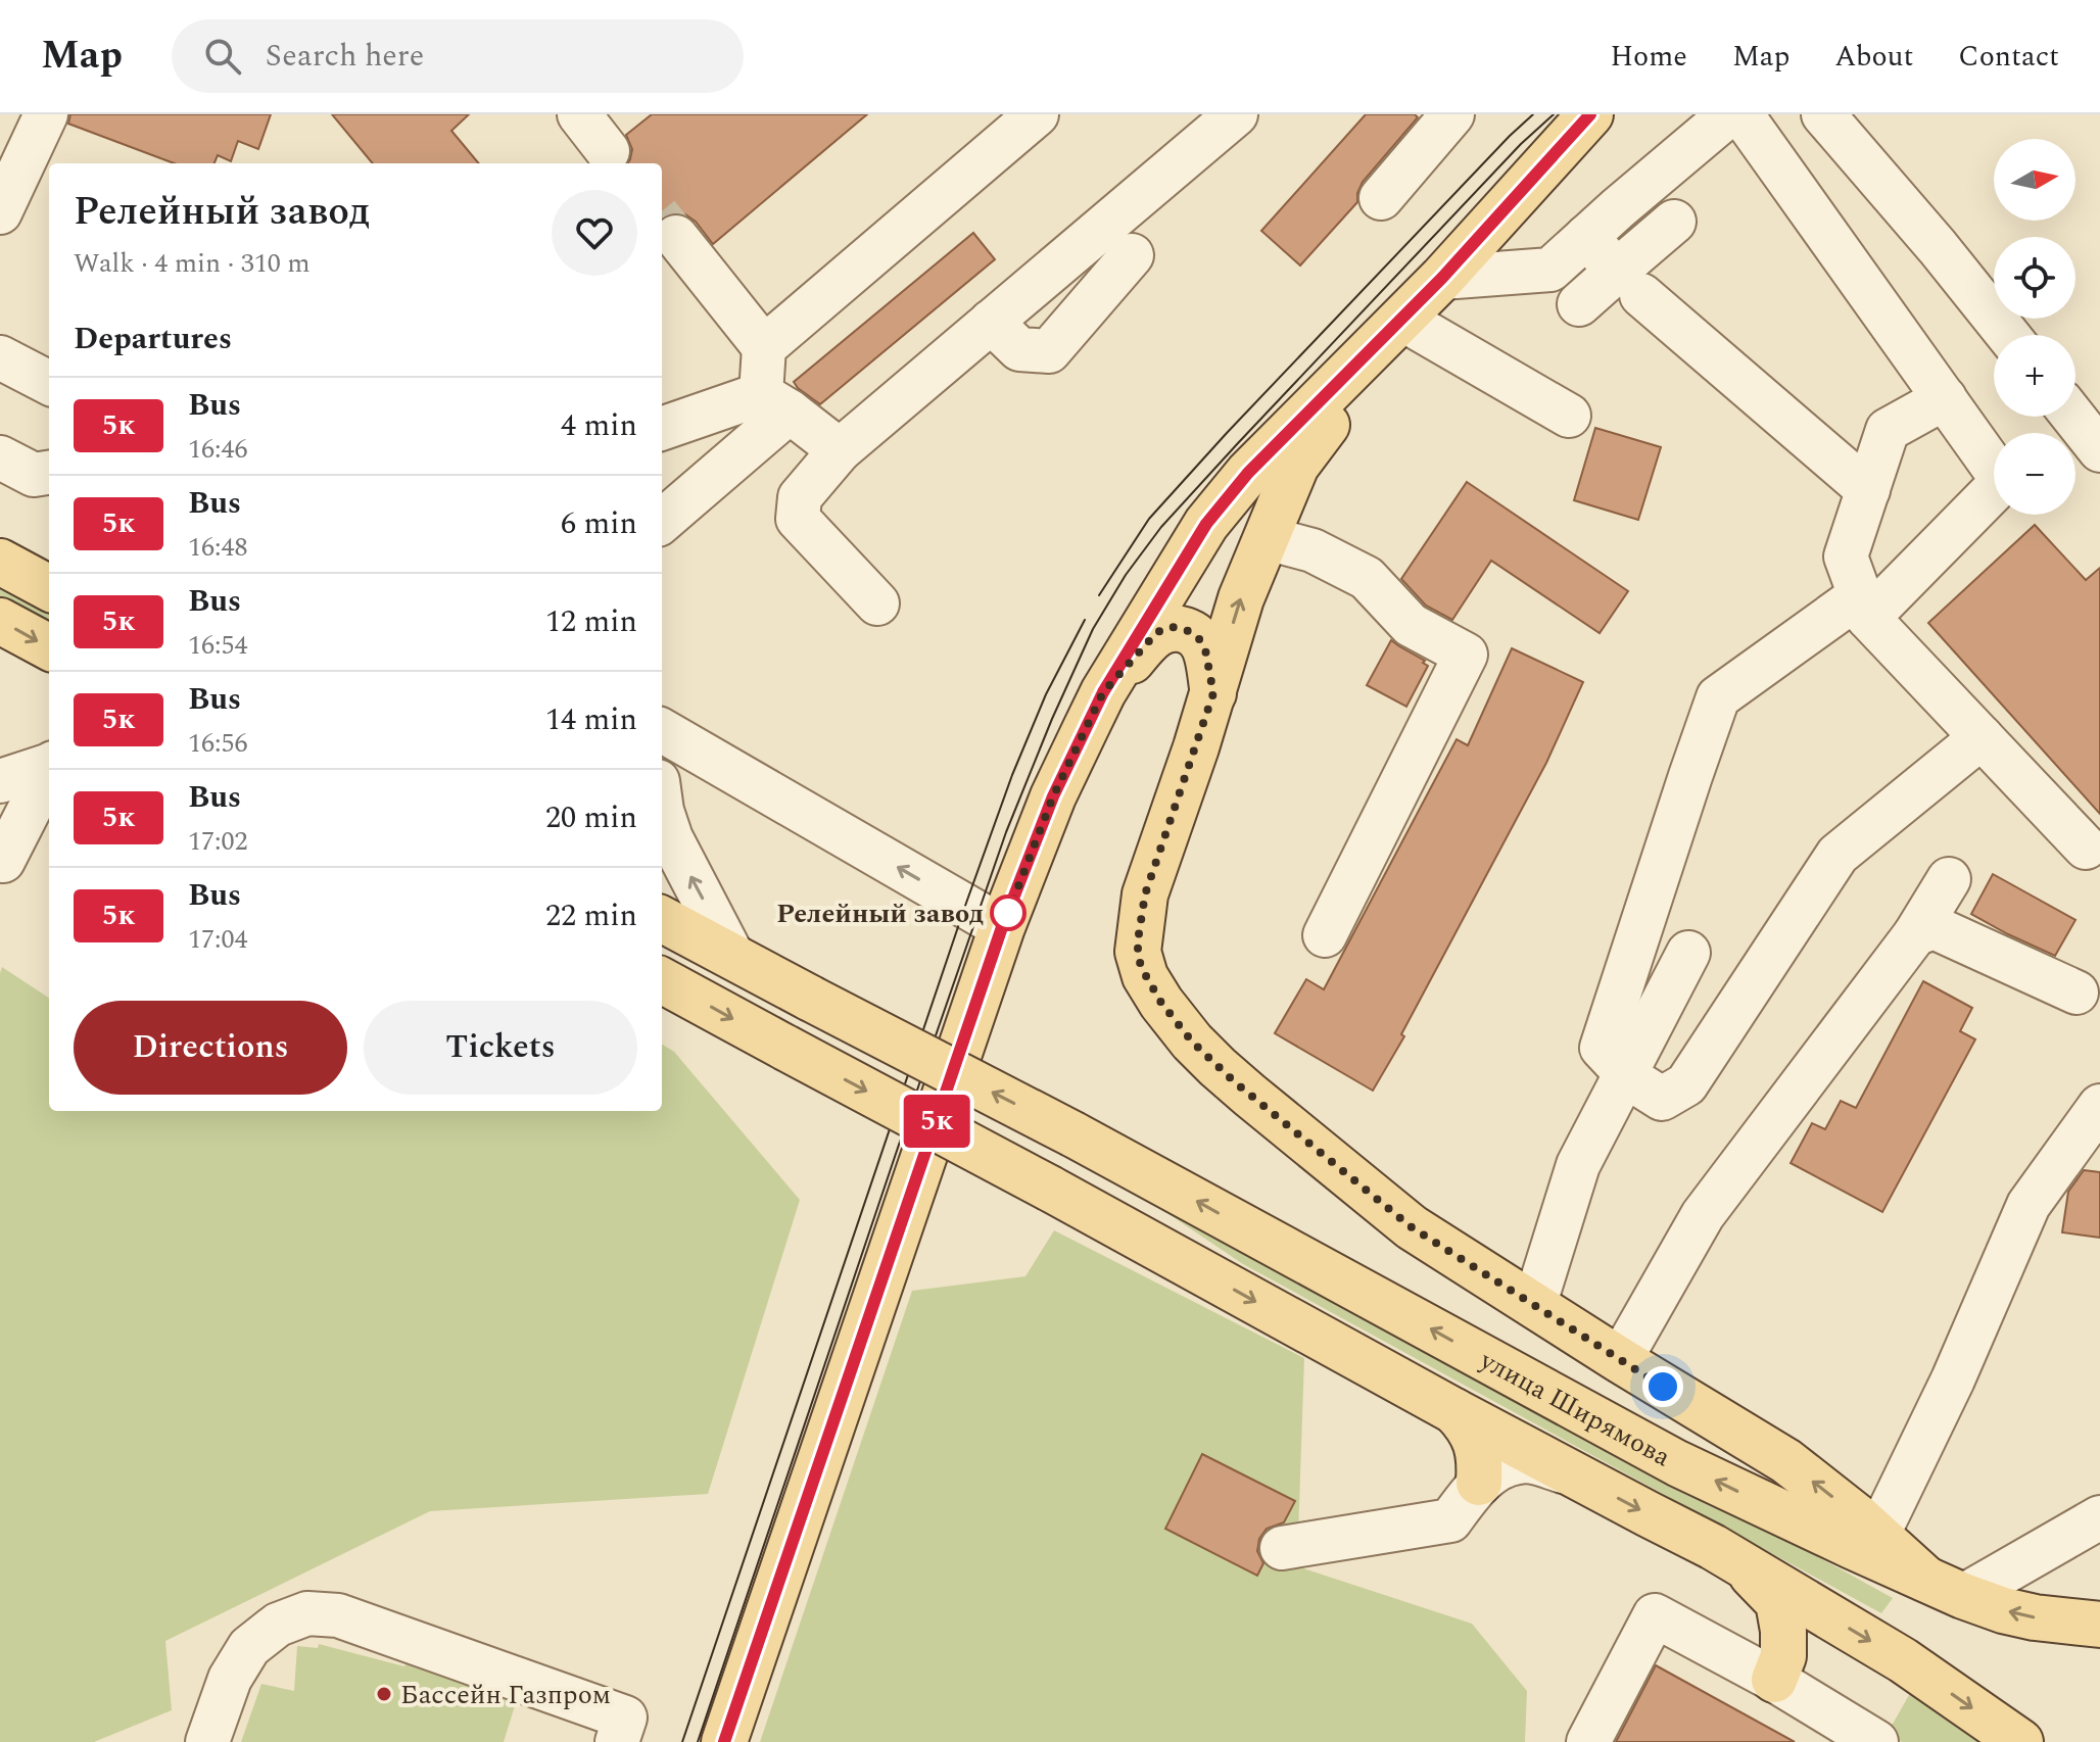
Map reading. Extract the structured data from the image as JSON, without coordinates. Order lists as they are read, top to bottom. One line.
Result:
{"streets":{"main road":["улица Ширямова"]},"places":["Релейный завод","Бассейн Газпром"],"lines":["bus line 5к"],"north":"right","page":{"header":"Map","search":"Search here","nav":["Home","Map","About","Contact"],"on_map":"5к","map_buttons":["+","−"],"heading":[["Релейный завод","Walk · 4 min · 310 m"],"Departures"],"list":[{"mark":"5к","name":"Bus","note":"16:46","value":"4 min"},{"mark":"5к","name":"Bus","note":"16:48","value":"6 min"},{"mark":"5к","name":"Bus","note":"16:54","value":"12 min"},{"mark":"5к","name":"Bus","note":"16:56","value":"14 min"},{"mark":"5к","name":"Bus","note":"17:02","value":"20 min"},{"mark":"5к","name":"Bus","note":"17:04","value":"22 min"}],"buttons":["Directions","Tickets"]}}
